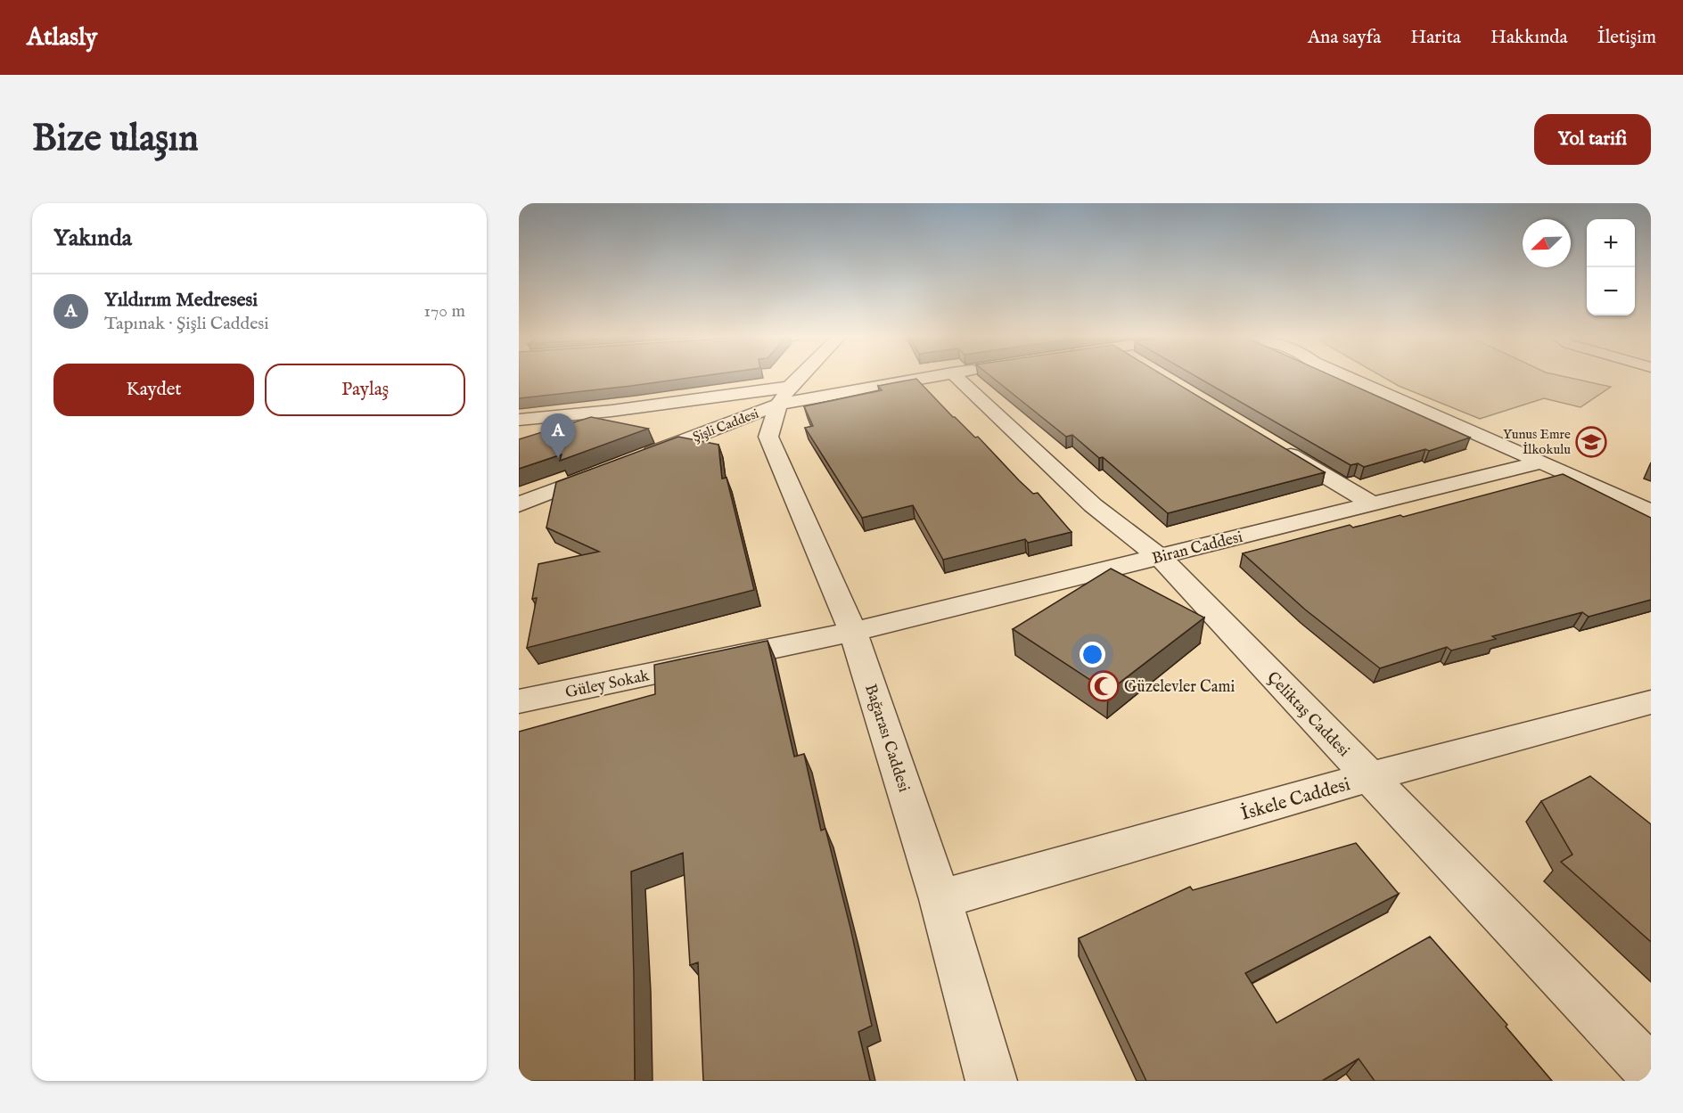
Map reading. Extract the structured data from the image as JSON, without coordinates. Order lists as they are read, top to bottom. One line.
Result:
{"streets":{"street":["Şişli Caddesi","Biran Caddesi","Güley Sokak","Çeliktaş Caddesi","Bağarası Caddesi","İskele Caddesi"]},"crossings":[["Şişli Caddesi","Bağarası Caddesi"],["Biran Caddesi","Güley Sokak"],["Biran Caddesi","Çeliktaş Caddesi"],["Biran Caddesi","Bağarası Caddesi"],["Güley Sokak","Bağarası Caddesi"],["Çeliktaş Caddesi","İskele Caddesi"],["Bağarası Caddesi","İskele Caddesi"]],"places":{"school or university":["Yunus Emre İlkokulu"],"mosque":["Güzelevler Cami"]},"north":"bottom left","page":{"header":"Atlasly","nav":["Ana sayfa","Harita","Hakkında","İletişim"],"buttons":["Yol tarifi",["Kaydet","Paylaş"]],"title":"Bize ulaşın","heading":"Yakında","map_buttons":["+","−"],"list":[{"mark":"A","name":"Yıldırım Medresesi","note":"Tapınak · Şişli Caddesi","value":"170 m"}],"pins":"A"}}
